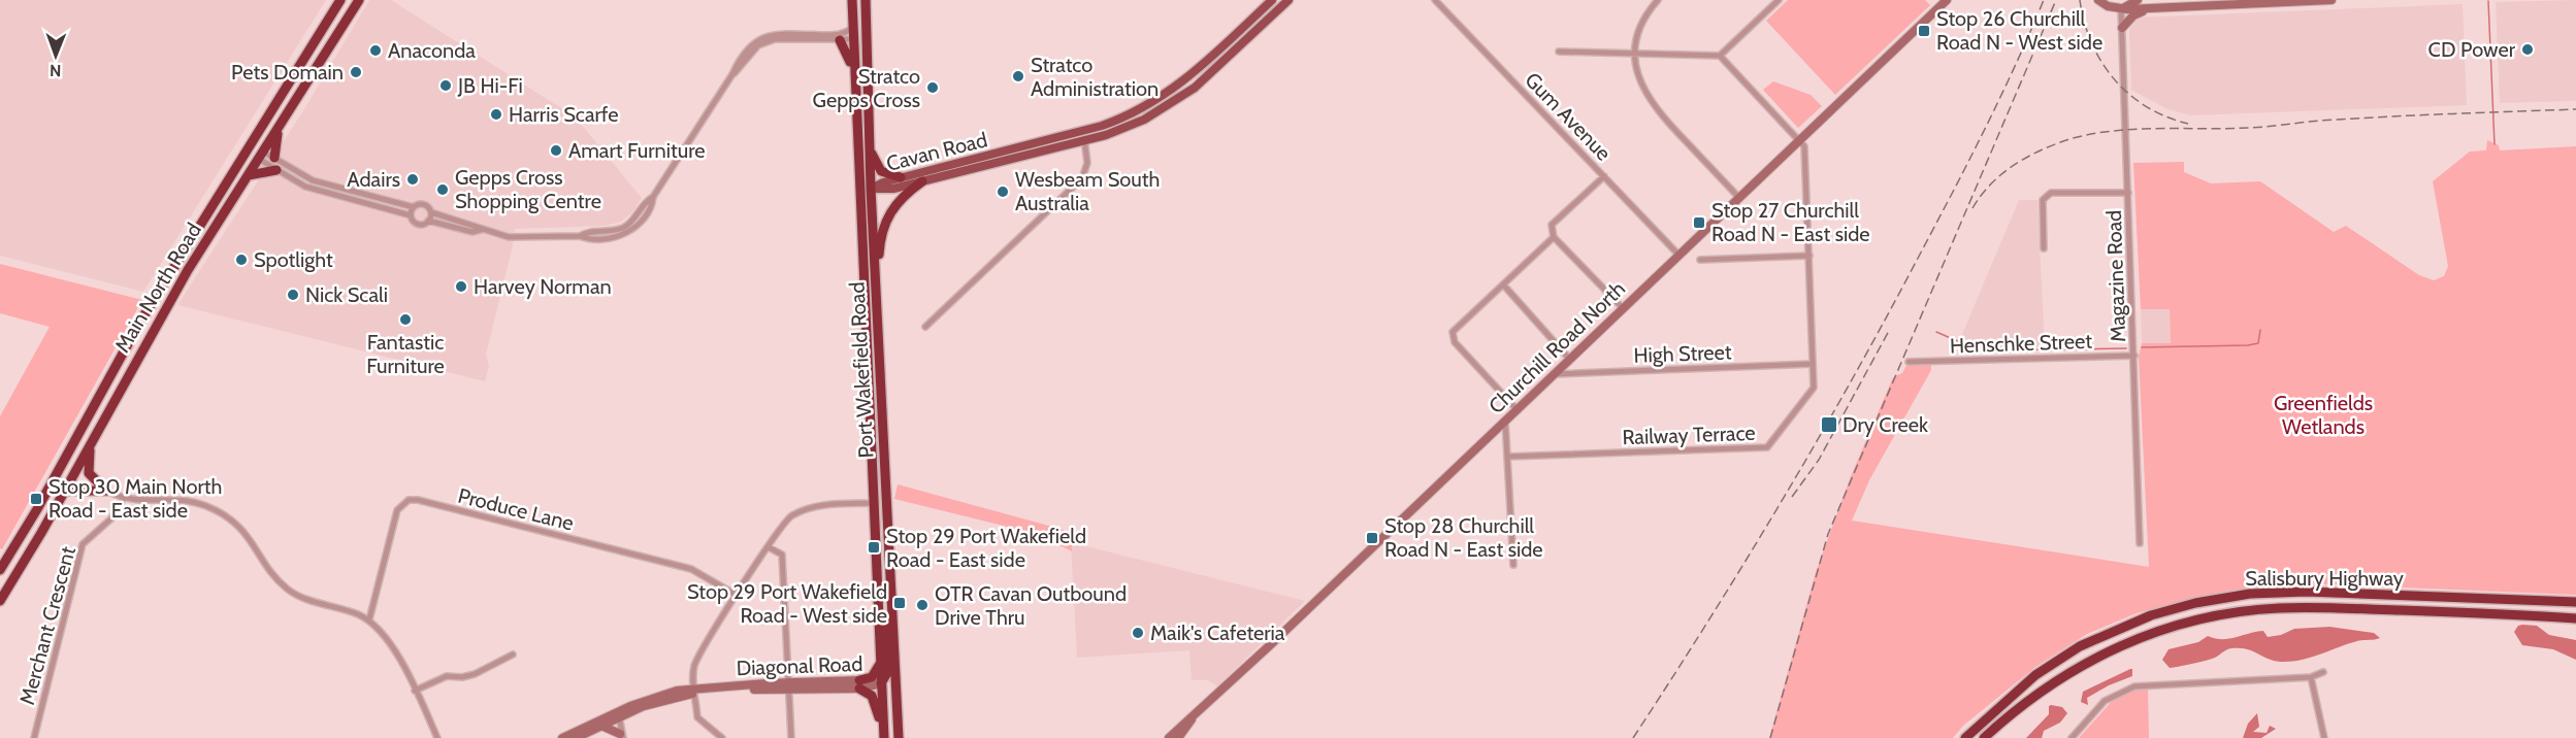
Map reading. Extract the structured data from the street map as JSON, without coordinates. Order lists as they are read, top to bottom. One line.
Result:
{"streets":{"highway":["Main North Road","Port Wakefield Road","Salisbury Highway"],"main road":["Cavan Road"],"street":["Gum Avenue","Magazine Road","Henschke Street","Churchill Road North","High Street","Railway Terrace","Produce Lane","Merchant Crescent","Diagonal Road"]},"crossings":[["Gum Avenue","Churchill Road North"],["Cavan Road","Port Wakefield Road"],["Magazine Road","Henschke Street"],["Churchill Road North","High Street"],["Churchill Road North","Railway Terrace"],["High Street","Railway Terrace"],["Port Wakefield Road","Diagonal Road"]],"parks":["Greenfields Wetlands"],"places":{"transit":["Stop 26 Churchill Road N - West side","Stop 27 Churchill Road N - East side","Dry Creek","Stop 30 Main North Road - East side","Stop 28 Churchill Road N - East side","Stop 29 Port Wakefield Road - East side","Stop 29 Port Wakefield Road - West side"],"other":["CD Power","Anaconda","Pets Domain","Stratco Administration","JB Hi-Fi","Stratco Gepps Cross","Harris Scarfe","Amart Furniture","Adairs","Gepps Cross Shopping Centre","Wesbeam South Australia","Spotlight","Harvey Norman","Nick Scali","Fantastic Furniture","OTR Cavan Outbound Drive Thru","Maik's Cafeteria"]},"north":"bottom"}
